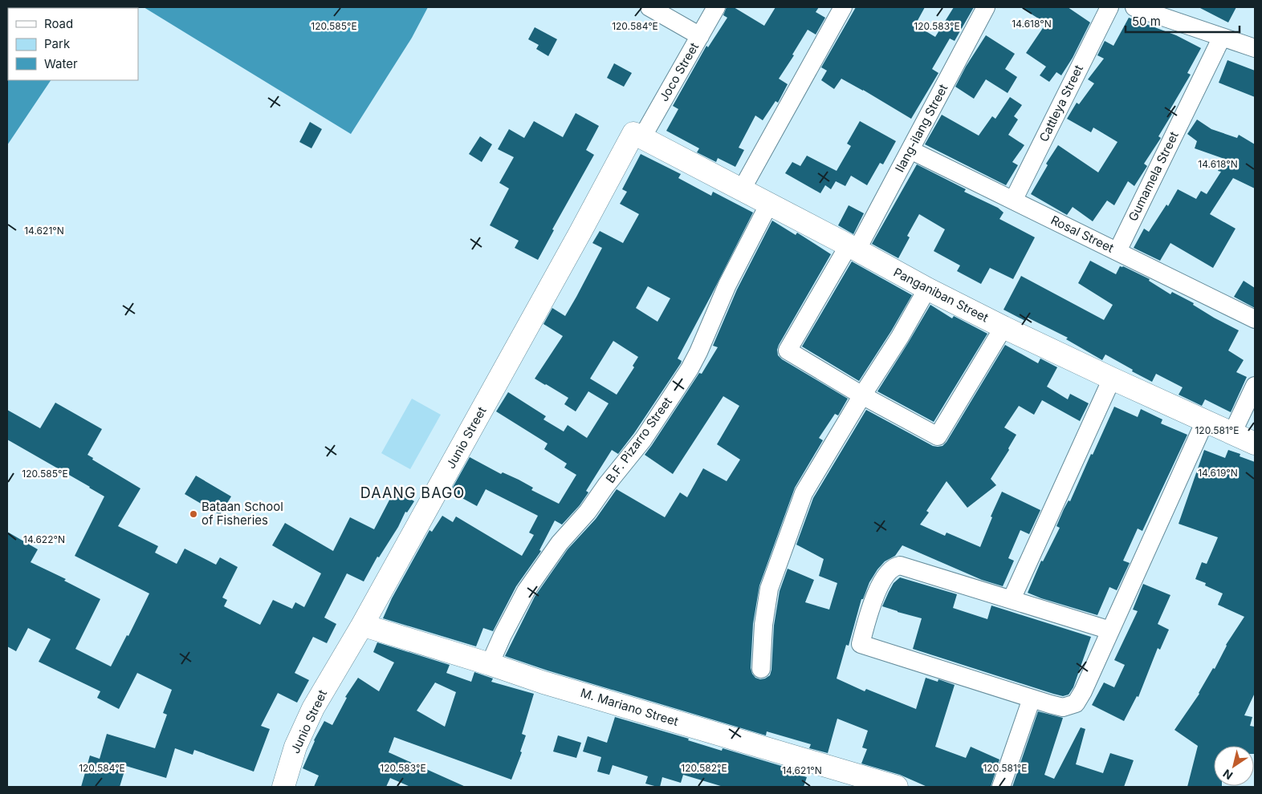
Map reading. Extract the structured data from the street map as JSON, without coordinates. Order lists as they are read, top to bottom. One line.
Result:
{"streets":{"street":["Joco Street","Cattleya Street","Ilang-ilang Street","Gumamela Street","Rosal Street","Panganiban Street","Junio Street","B.F. Pizarro Street","M. Mariano Street"]},"crossings":[["Joco Street","Panganiban Street"],["Joco Street","Junio Street"],["Cattleya Street","Rosal Street"],["Ilang-ilang Street","Rosal Street"],["Ilang-ilang Street","Panganiban Street"],["Gumamela Street","Rosal Street"],["Panganiban Street","Junio Street"],["Panganiban Street","B.F. Pizarro Street"],["Junio Street","M. Mariano Street"],["B.F. Pizarro Street","M. Mariano Street"]],"districts":["DAANG BAGO"],"places":["Bataan School of Fisheries"],"legend":["Road","Park","Water"],"scale_bar":"50 m","north":"bottom left","coordinates":["14.618°N","120.585°E","120.584°E","120.583°E","14.621°N","120.581°E","14.619°N","14.622°N","120.582°E"]}
